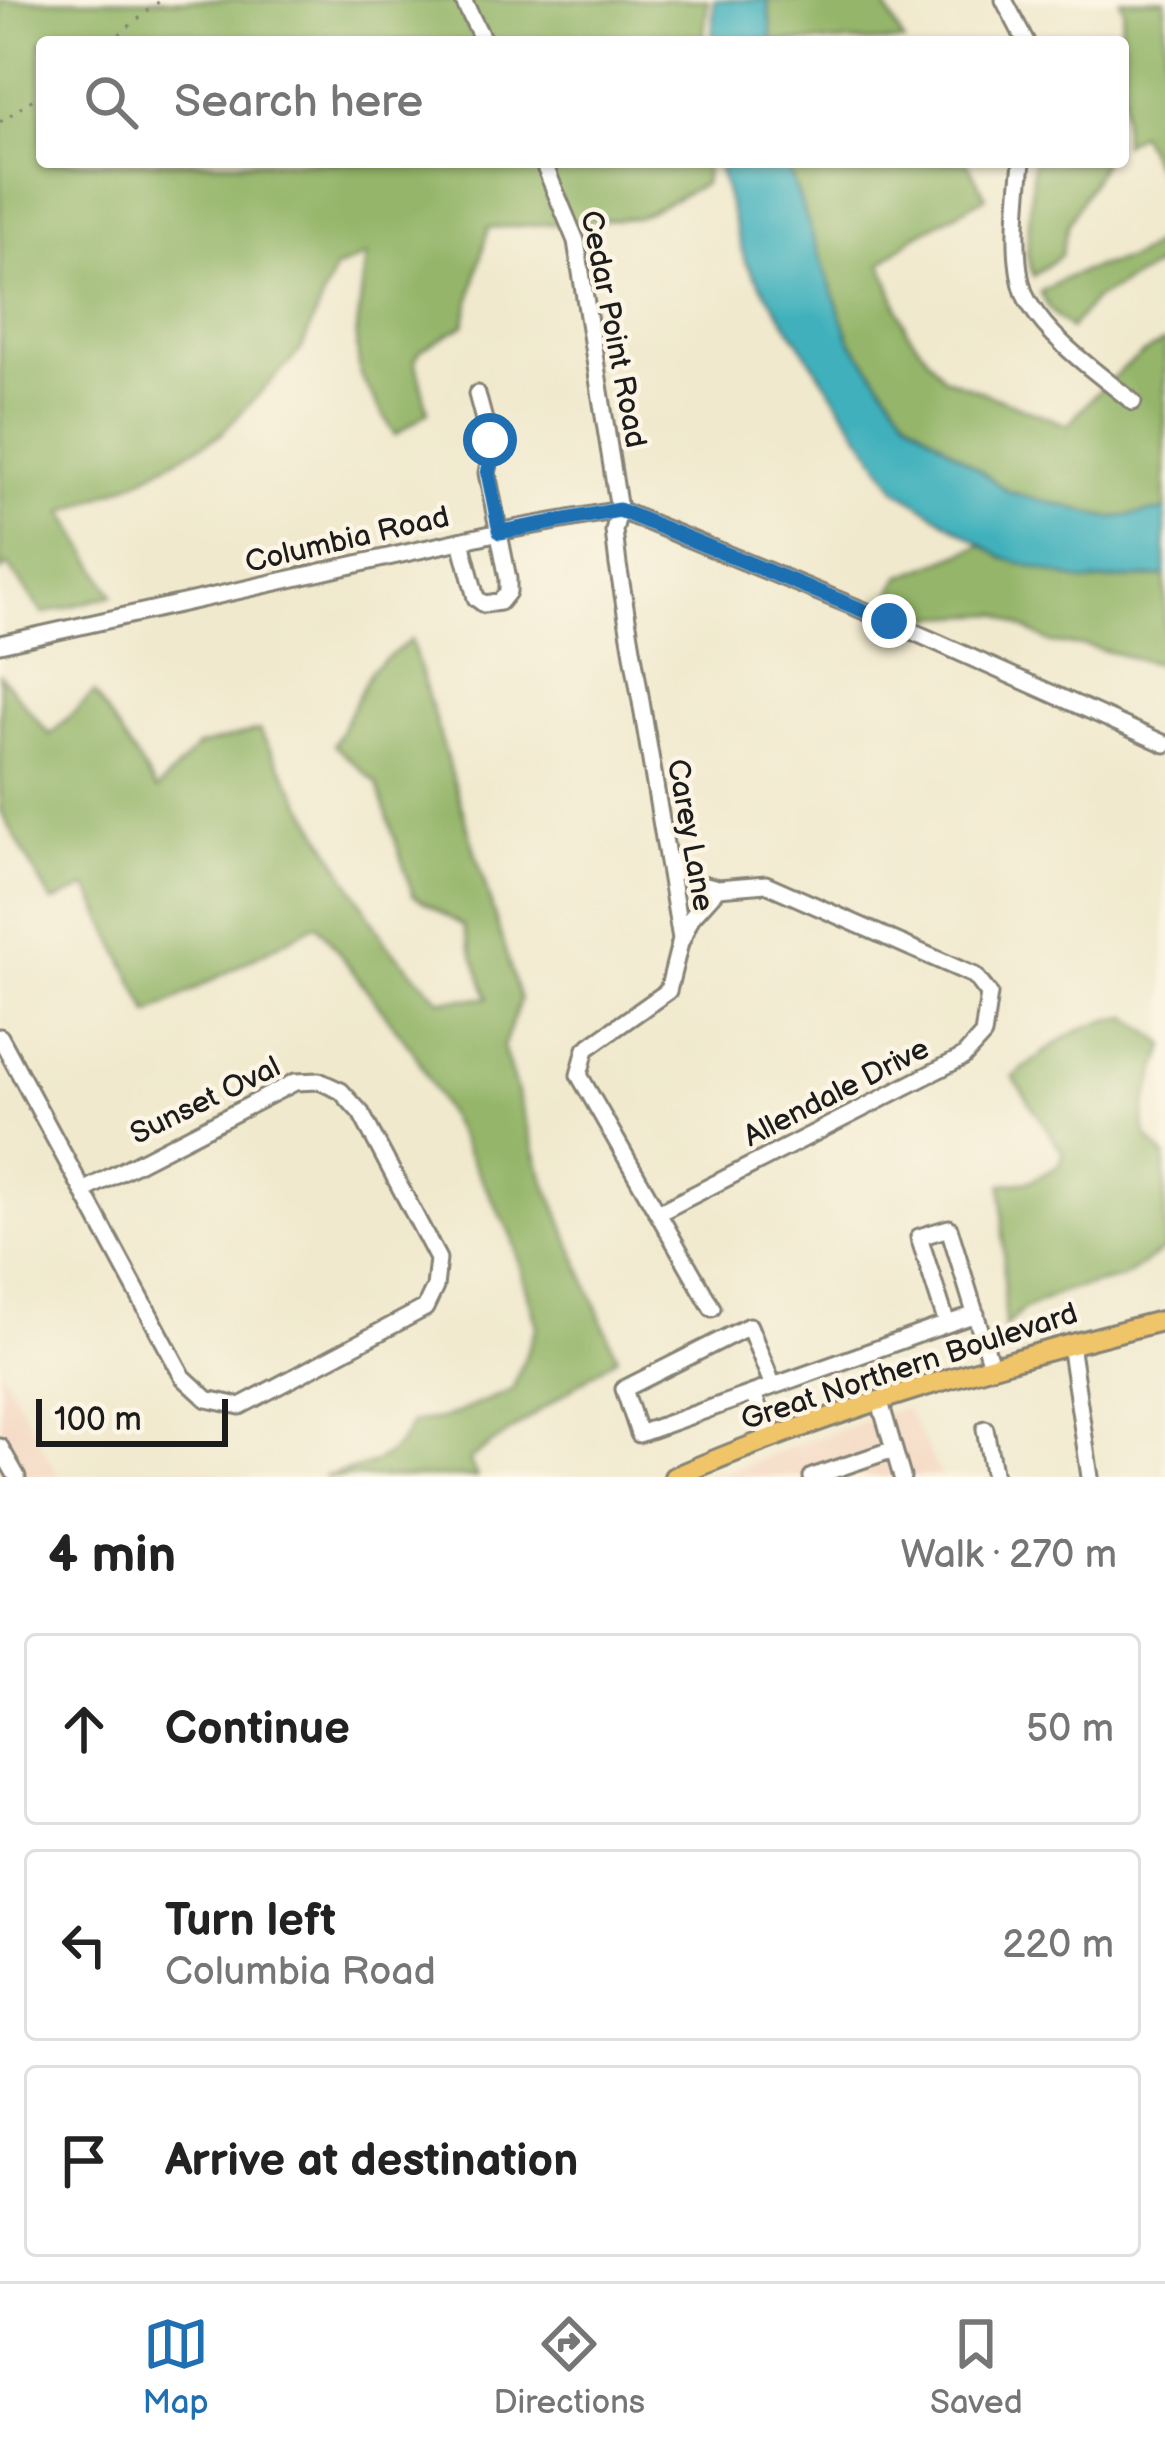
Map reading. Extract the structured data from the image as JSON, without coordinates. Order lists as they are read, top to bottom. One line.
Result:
{"streets":{"main road":["Great Northern Boulevard"],"street":["Cedar Point Road","Columbia Road","Carey Lane","Allendale Drive","Sunset Oval"]},"crossings":[["Cedar Point Road","Columbia Road"],["Cedar Point Road","Carey Lane"],["Columbia Road","Carey Lane"],["Carey Lane","Allendale Drive"]],"scale_bar":"100 m","page":{"search":"Search here","scale":"100 m","heading":["4 min","Walk · 270 m"],"list":[["Continue","50 m"],["Turn left","Columbia Road","220 m"],"Arrive at destination"],"nav":["Map","Directions","Saved"]}}
